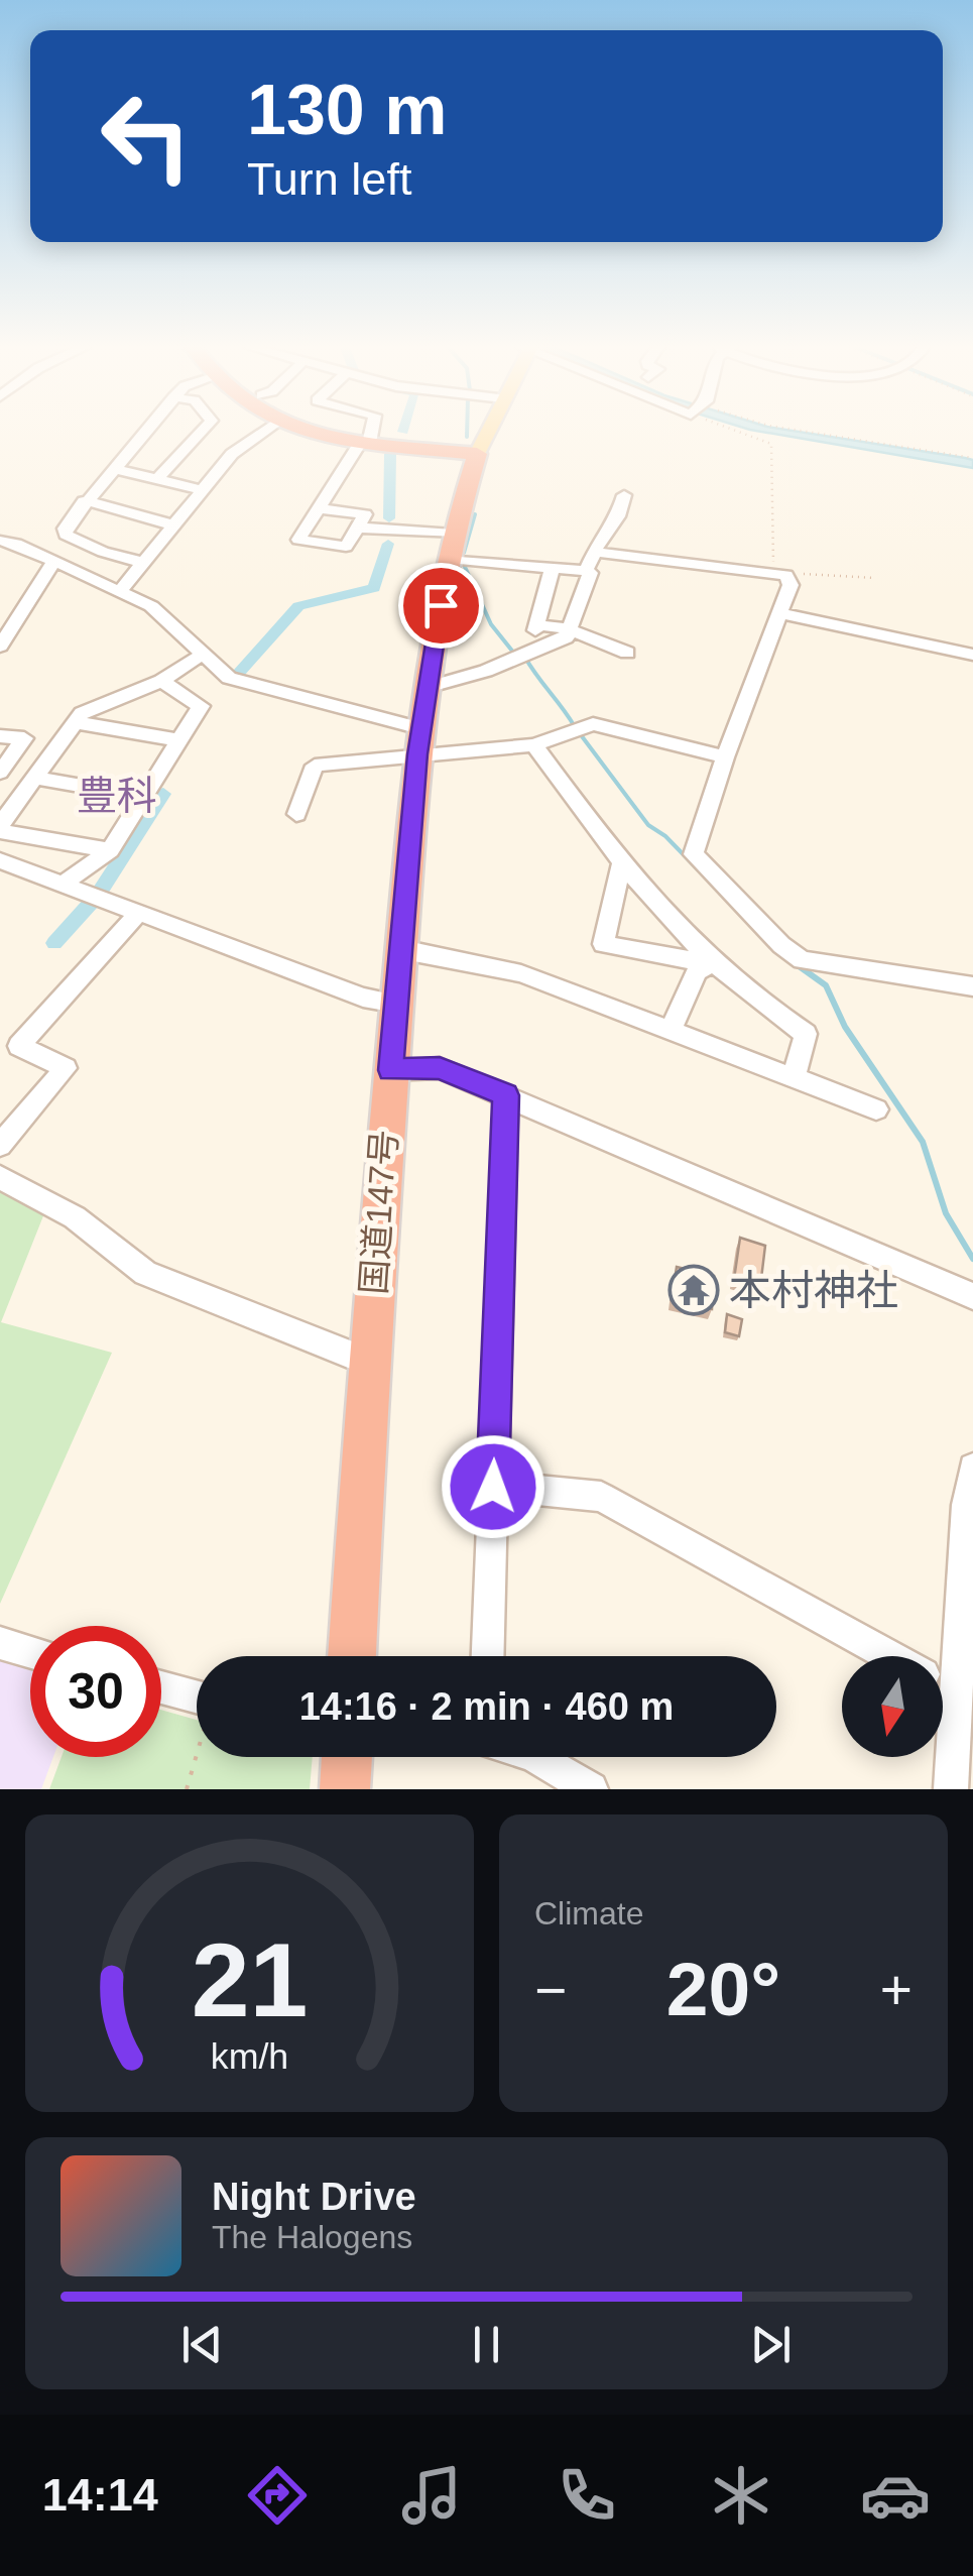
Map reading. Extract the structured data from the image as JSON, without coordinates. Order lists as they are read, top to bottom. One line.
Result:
{"streets":{"highway":["国道147号"]},"districts":["豊科"],"places":{"temple":["本村神社"]},"north":"bottom","page":{"turn":["130 m","Turn left"],"limit":"30","trip":"14:16 · 2 min · 460 m","tile":"Climate","heat":["−","20°","+"],"song":["Night Drive","The Halogens"],"tabs":"14:14","gauge":["21","km/h"]}}
